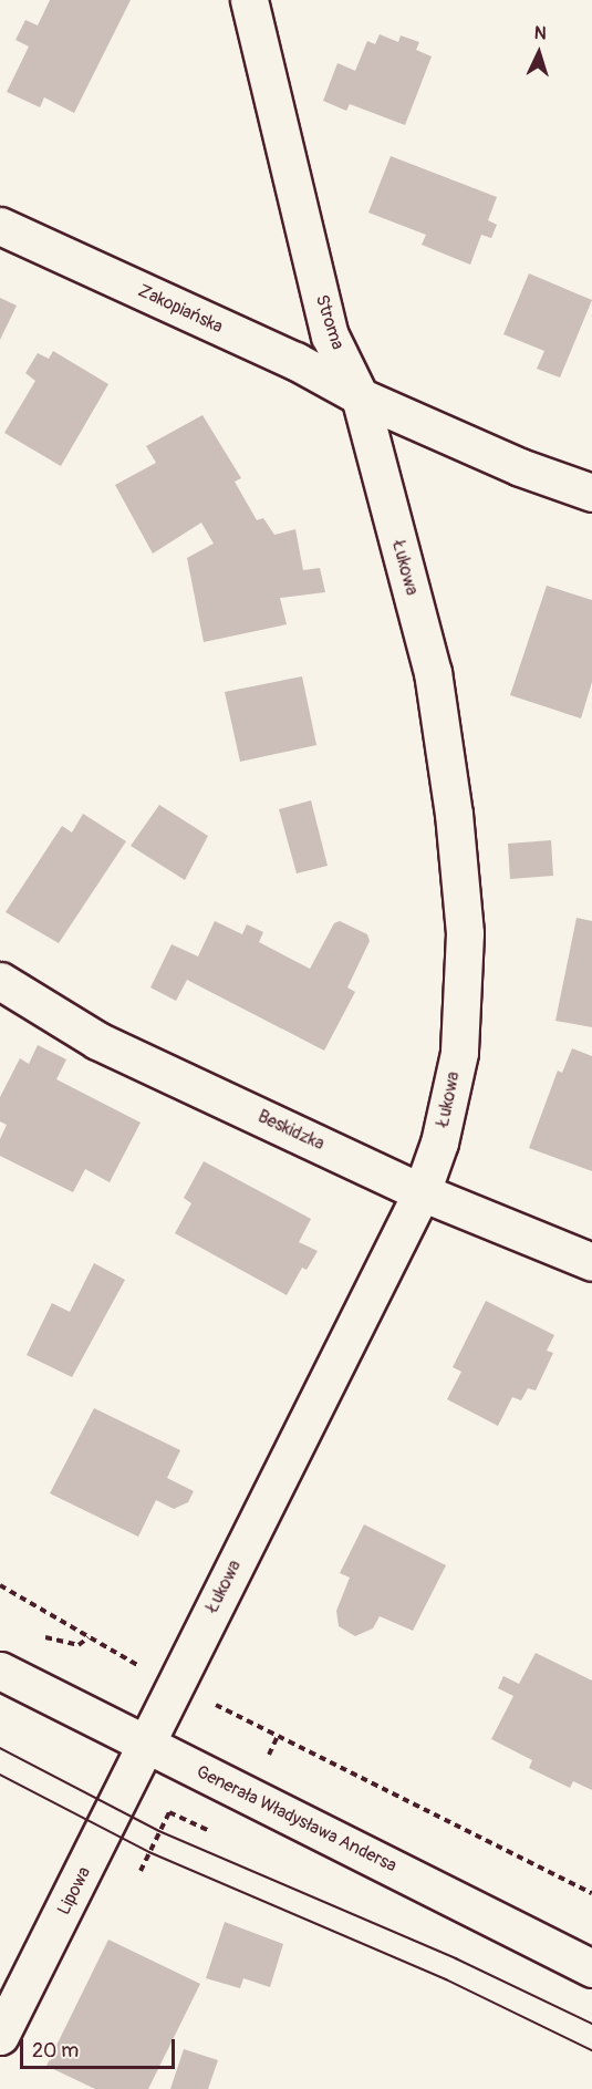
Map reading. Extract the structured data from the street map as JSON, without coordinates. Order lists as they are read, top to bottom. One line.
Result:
{"streets":{"street":["Zakopiańska","Stroma","Łukowa","Beskidzka","Generała Władysława Andersa","Lipowa"]},"crossings":[["Zakopiańska","Stroma"],["Zakopiańska","Łukowa"],["Stroma","Łukowa"],["Łukowa","Beskidzka"],["Łukowa","Generała Władysława Andersa"],["Łukowa","Lipowa"],["Generała Władysława Andersa","Lipowa"]],"scale_bar":"20 m","north":"top"}
